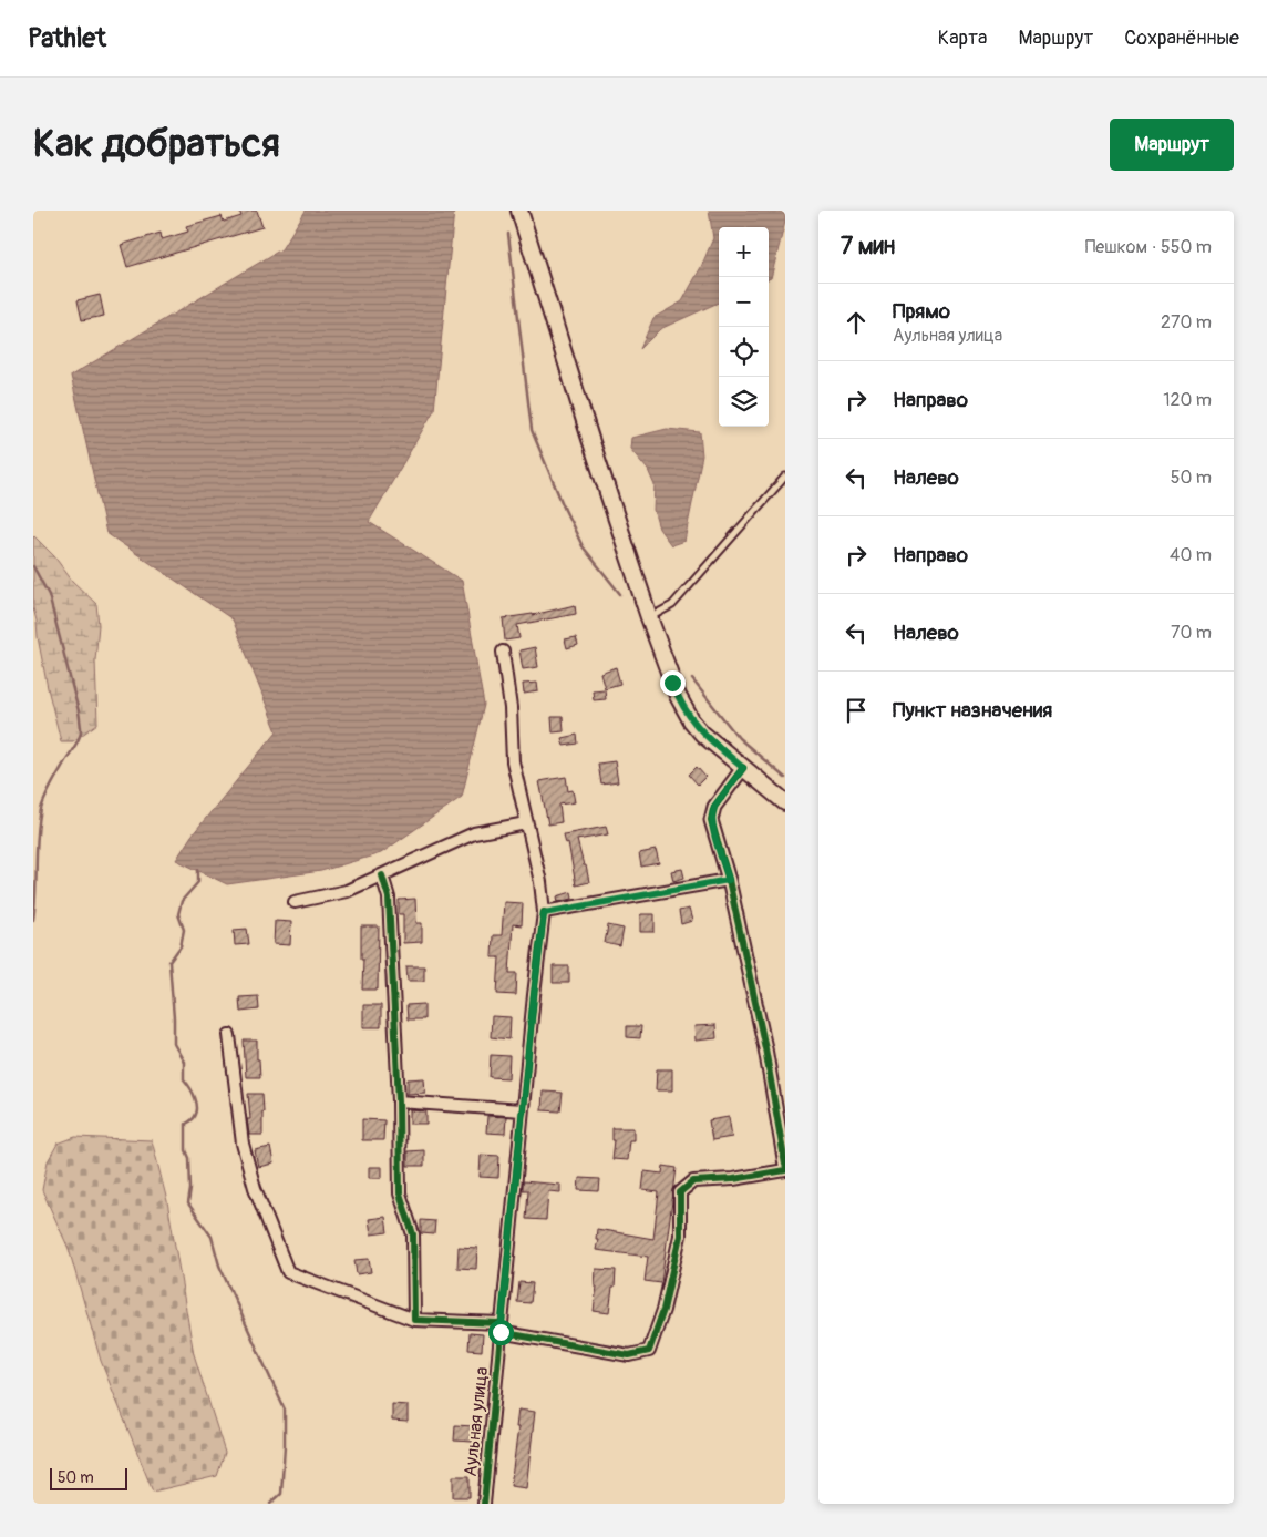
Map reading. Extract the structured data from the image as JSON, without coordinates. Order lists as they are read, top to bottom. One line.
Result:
{"streets":{"street":["Аульная улица"]},"scale_bar":"50 m","page":{"header":"Pathlet","nav":["Карта","Маршрут","Сохранённые"],"buttons":"Маршрут","title":"Как добраться","heading":["7 мин","Пешком · 550 m"],"map_buttons":["+","−"],"list":[["Прямо","Аульная улица","270 m"],["Направо","120 m"],["Налево","50 m"],["Направо","40 m"],["Налево","70 m"],"Пункт назначения"],"scale":"50 m"}}
